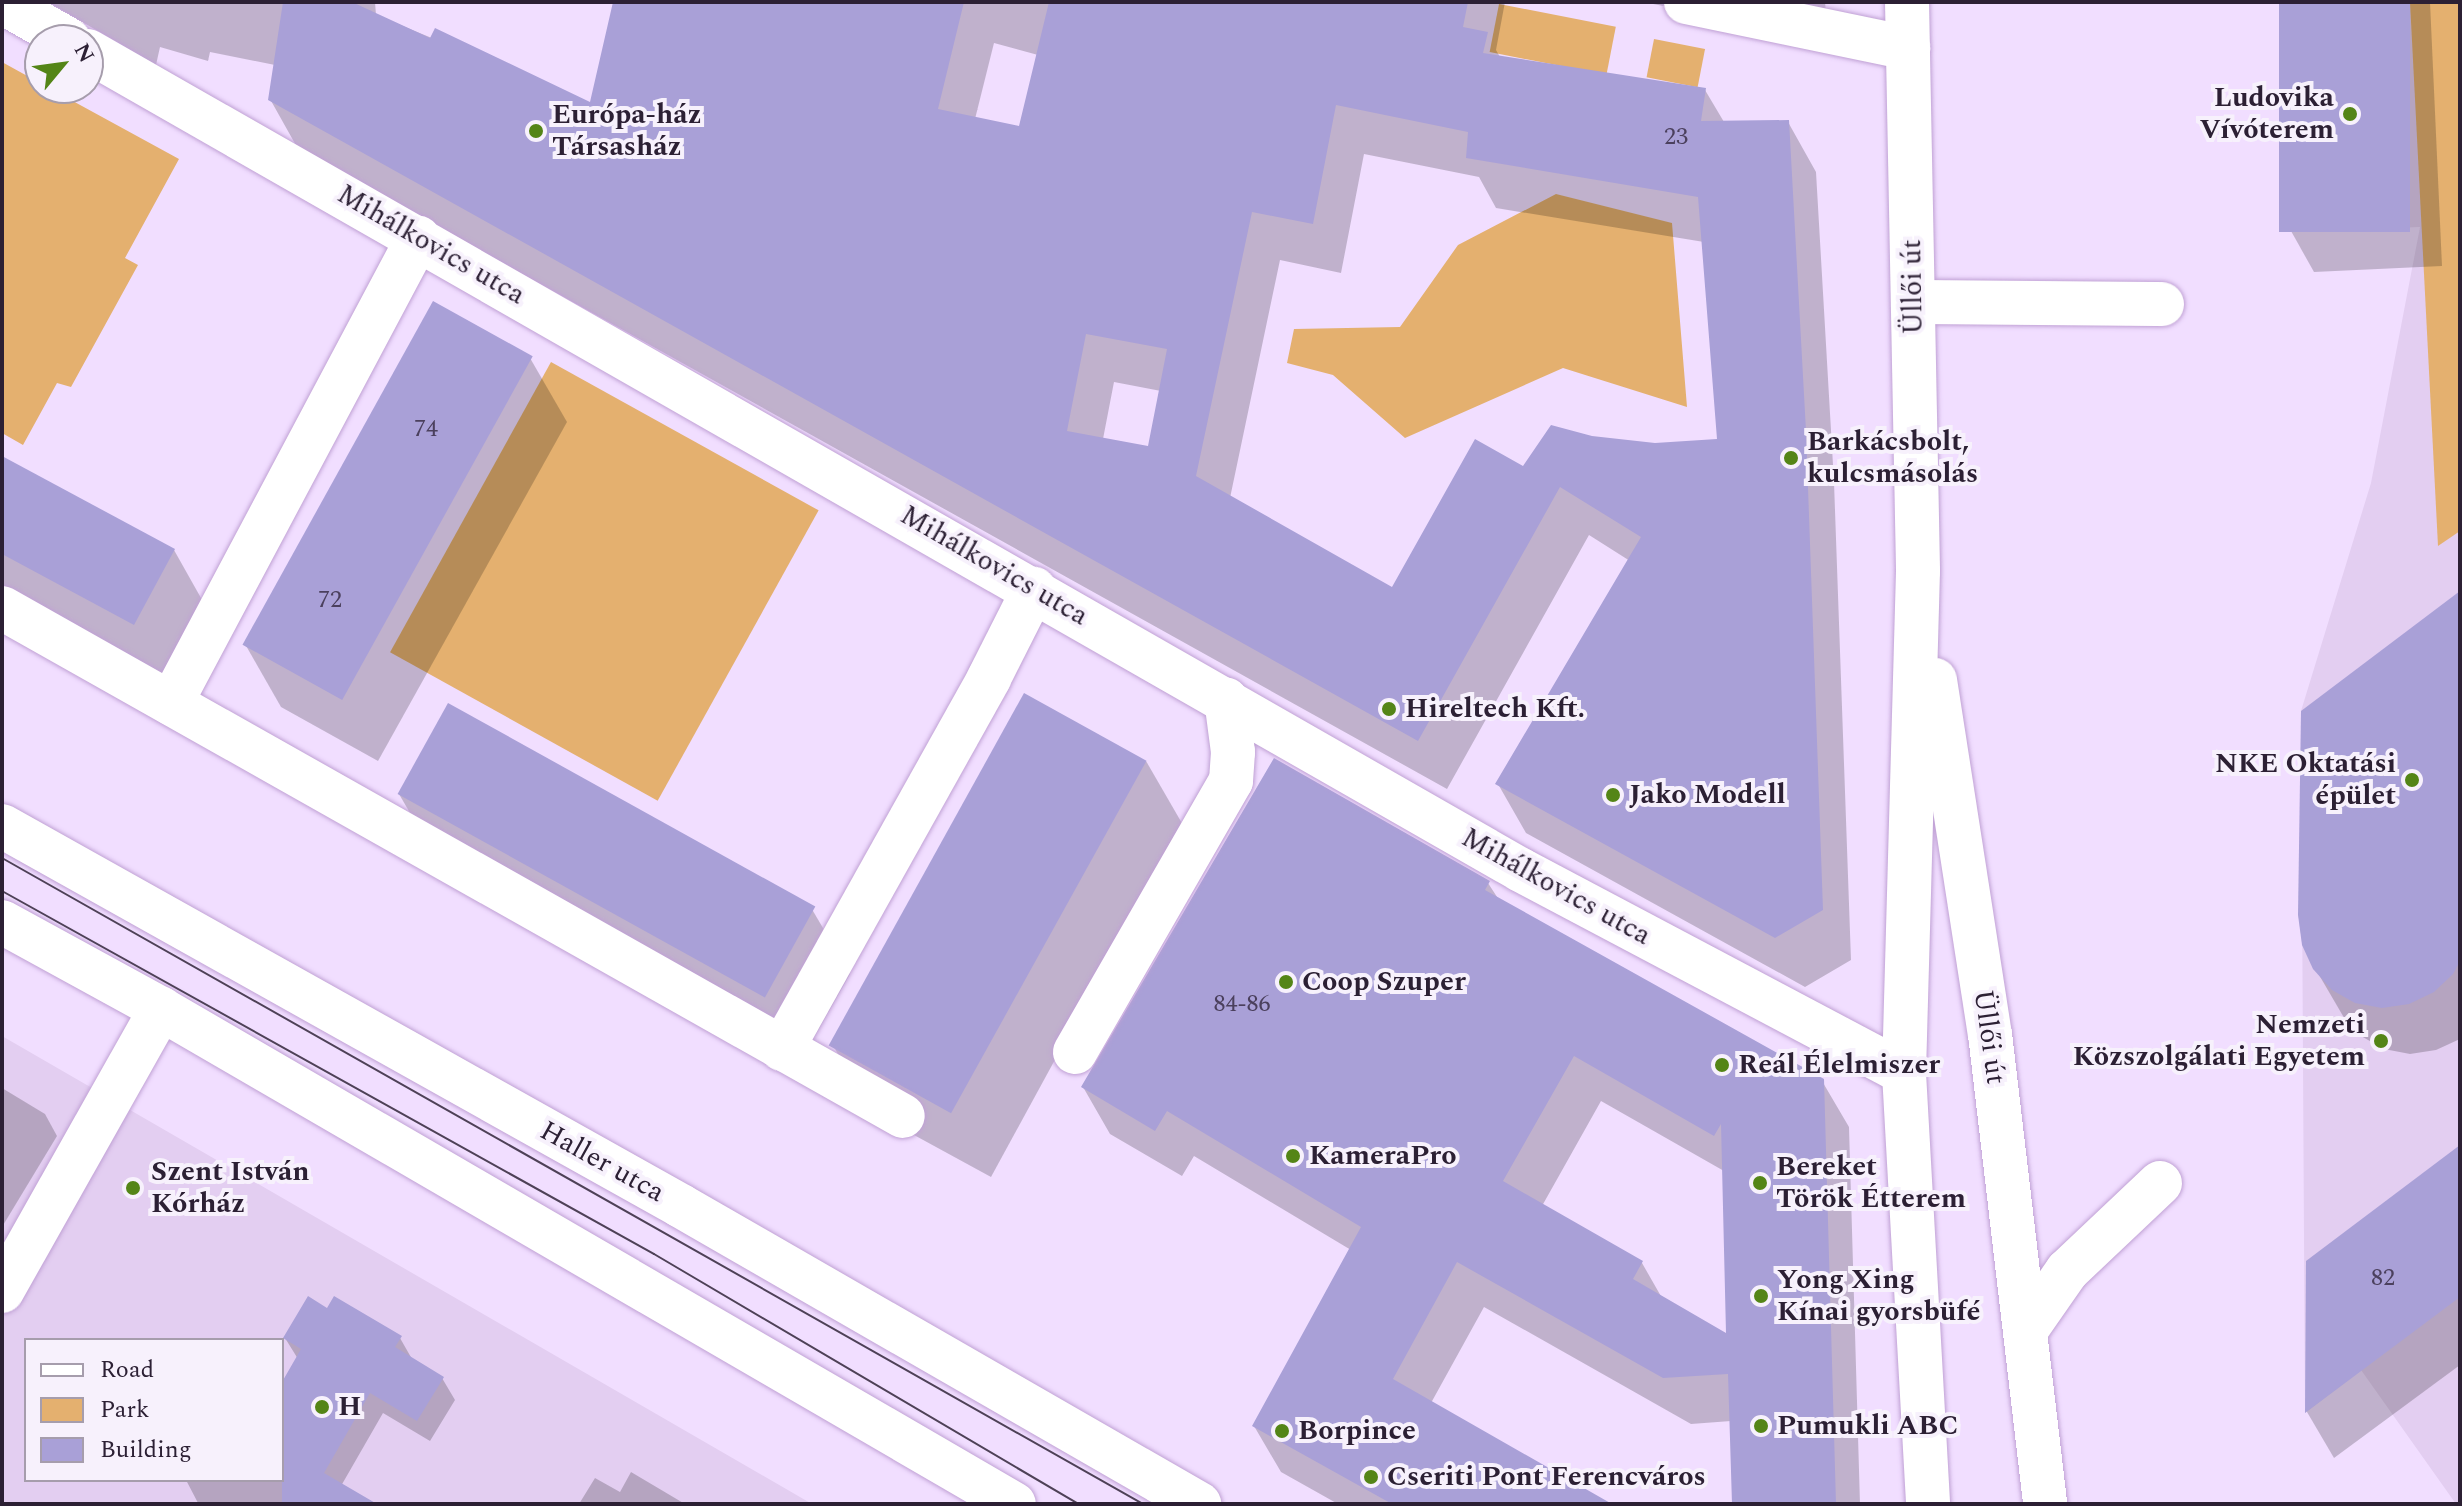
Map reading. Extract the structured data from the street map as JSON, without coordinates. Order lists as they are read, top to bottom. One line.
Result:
{"streets":{"street":["Mihálkovics utca","Üllői út","Haller utca"]},"crossings":[["Mihálkovics utca","Üllői út"]],"places":["Ludovika Vívóterem","Európa-ház Társasház","Barkácsbolt, kulcsmásolás","Hireltech Kft.","NKE Oktatási épület","Jako Modell","Coop Szuper","Nemzeti Közszolgálati Egyetem","Reál Élelmiszer","KameraPro","Bereket Török Étterem","Szent István Kórház","Yong Xing Kínai gyorsbüfé","H","Pumukli ABC","Borpince","Cseriti Pont Ferencváros"],"house_numbers":["23","74","72","84-86","82"],"legend":["Road","Park","Building"],"north":"top right"}
